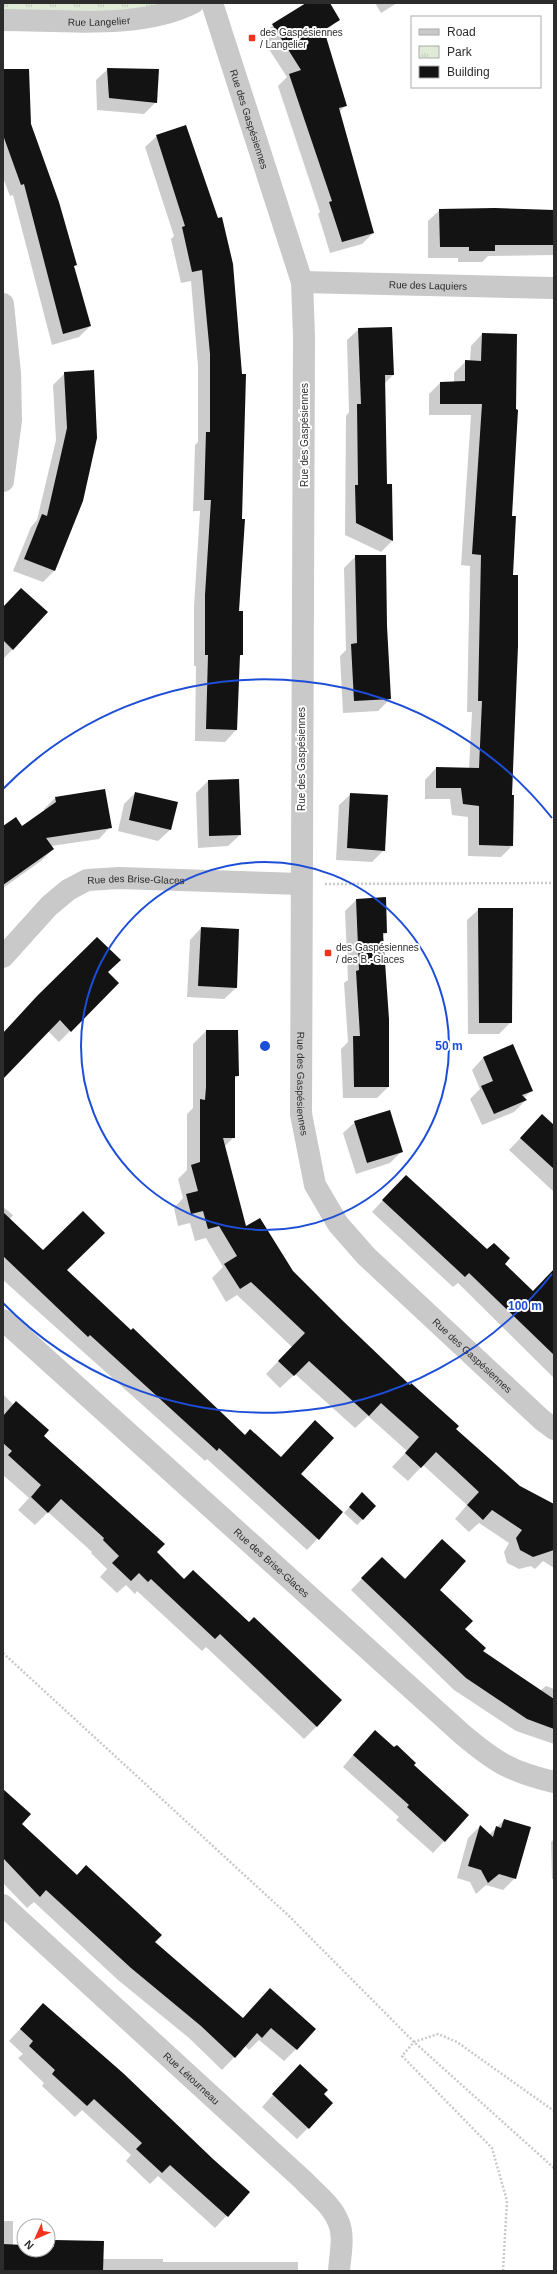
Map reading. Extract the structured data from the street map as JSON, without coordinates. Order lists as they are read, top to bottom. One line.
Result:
{"streets":{"street":["Rue Langelier","Rue des Gaspésiennes","Rue des Laquiers","Rue des Brise-Glaces","Rue Létourneau"]},"crossings":[["Rue des Gaspésiennes","Rue des Laquiers"],["Rue des Gaspésiennes","Rue des Brise-Glaces"]],"places":{"transit":["des Gaspésiennes / Langelier","des Gaspésiennes / des B.-Glaces"]},"legend":["Road","Park","Building"],"north":"bottom left","rings":["50 m","100 m"]}
